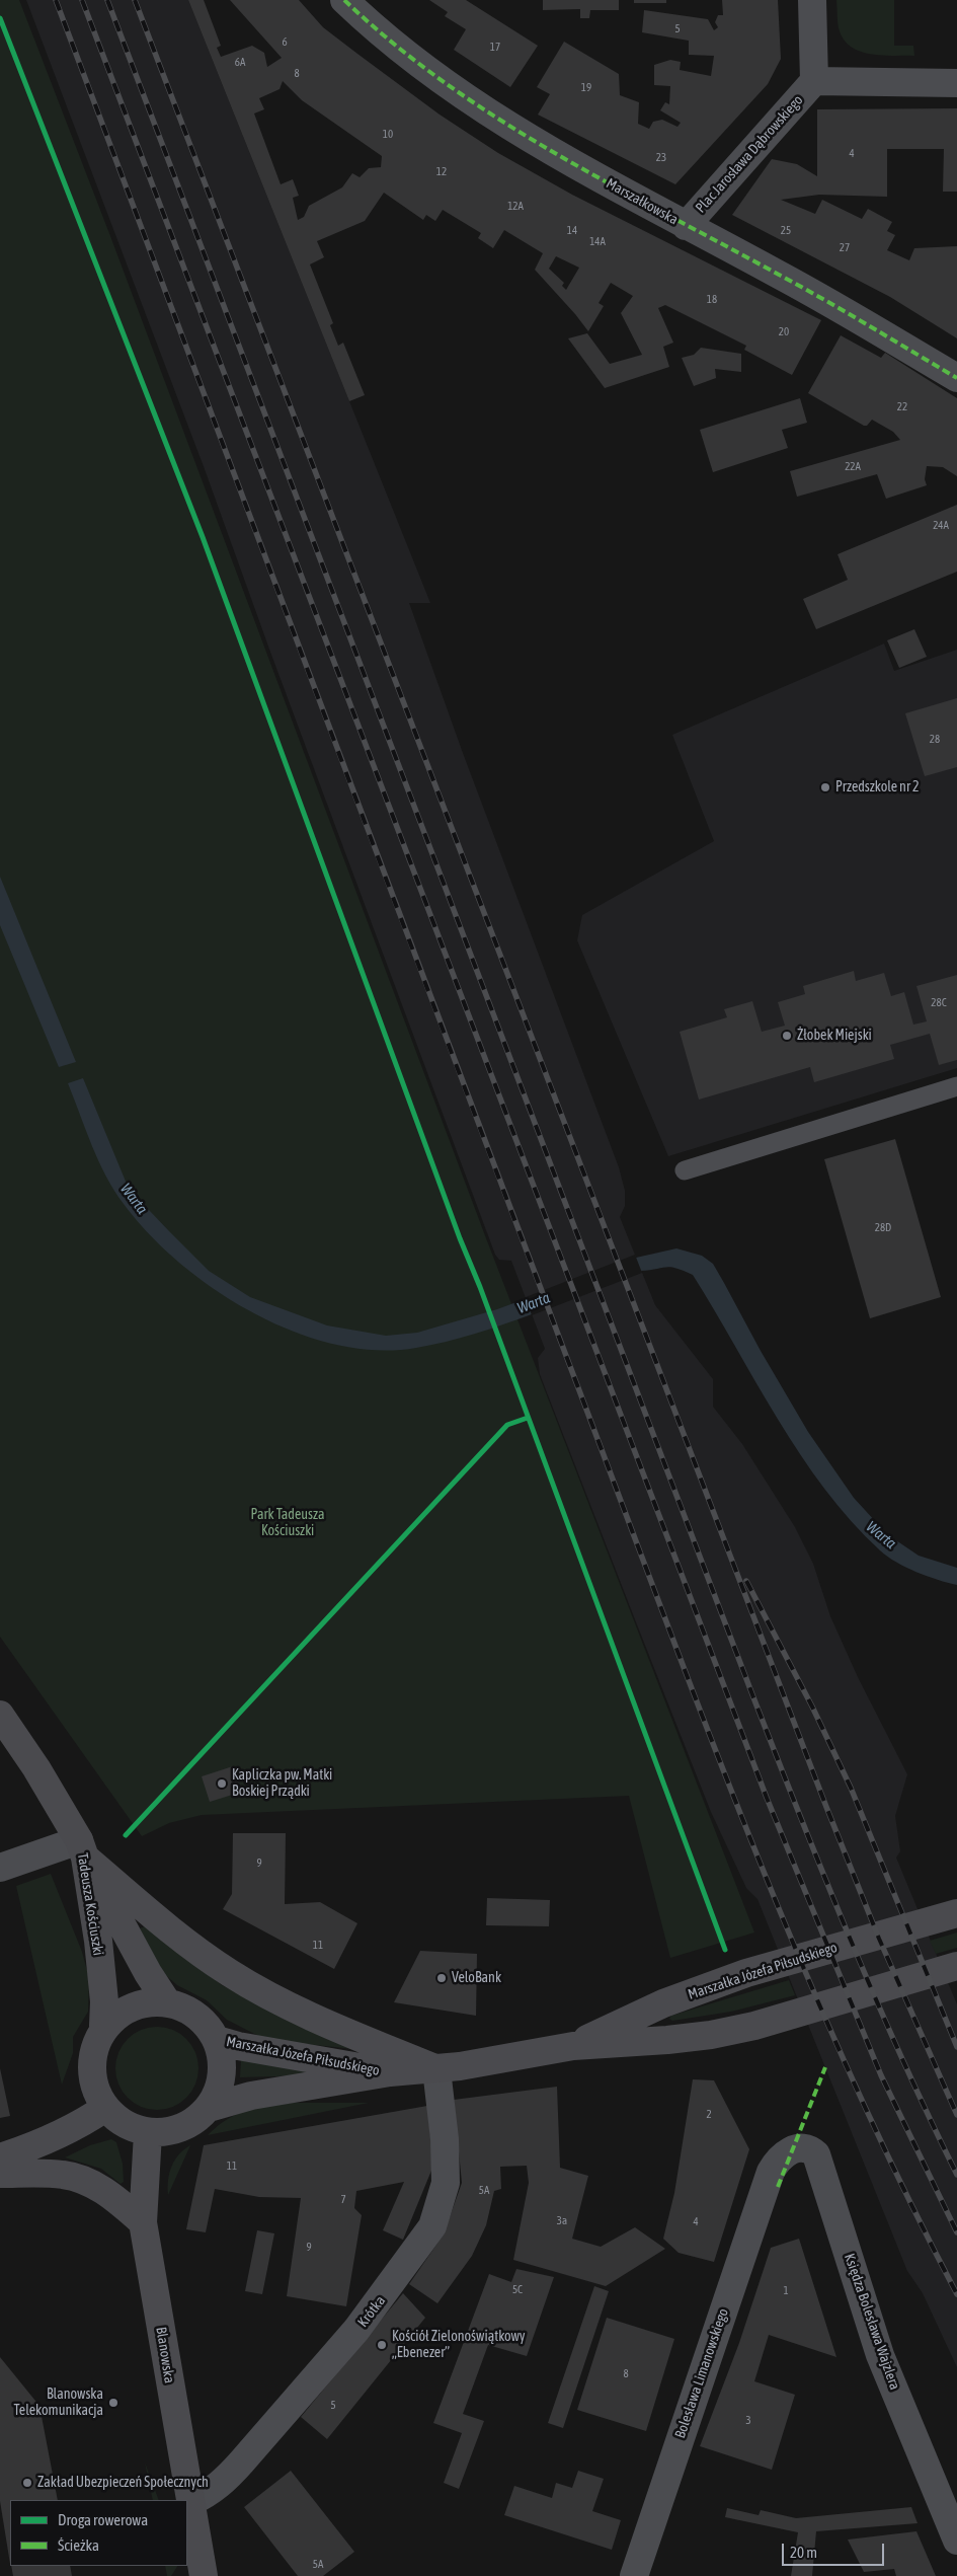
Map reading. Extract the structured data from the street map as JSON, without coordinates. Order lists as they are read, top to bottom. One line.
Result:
{"streets":{"street":["Plac Jarosława Dąbrowskiego","Marszałkowska","Tadeusza Kościuszki","Marszałka Józefa Piłsudskiego","Krótka","Księdza Bolesława Wajzlera","Blanowska","Bolesława Limanowskiego"]},"crossings":[["Plac Jarosława Dąbrowskiego","Marszałkowska"],["Tadeusza Kościuszki","Marszałka Józefa Piłsudskiego"],["Tadeusza Kościuszki","Blanowska"],["Marszałka Józefa Piłsudskiego","Krótka"],["Marszałka Józefa Piłsudskiego","Blanowska"],["Krótka","Blanowska"],["Księdza Bolesława Wajzlera","Bolesława Limanowskiego"]],"water":["Warta"],"parks":["Park Tadeusza Kościuszki"],"places":["Przedszkole nr 2","Żłobek Miejski","Kapliczka pw. Matki Boskiej Prządki","VeloBank","Kościół Zielonoświątkowy „Ebenezer”","Blanowska Telekomunikacja","Zakład Ubezpieczeń Społecznych"],"house_numbers":["5","6","17","6A","8","19","10","4","23","12","12A","14","25","14A","27","18","20","22","22A","24A","28","28C","28D","9","11","2","11","5A","7","3a","4","9","5C","1","8","5","3","5A"],"legend":["Droga rowerowa","Ścieżka"],"scale_bar":"20 m"}
